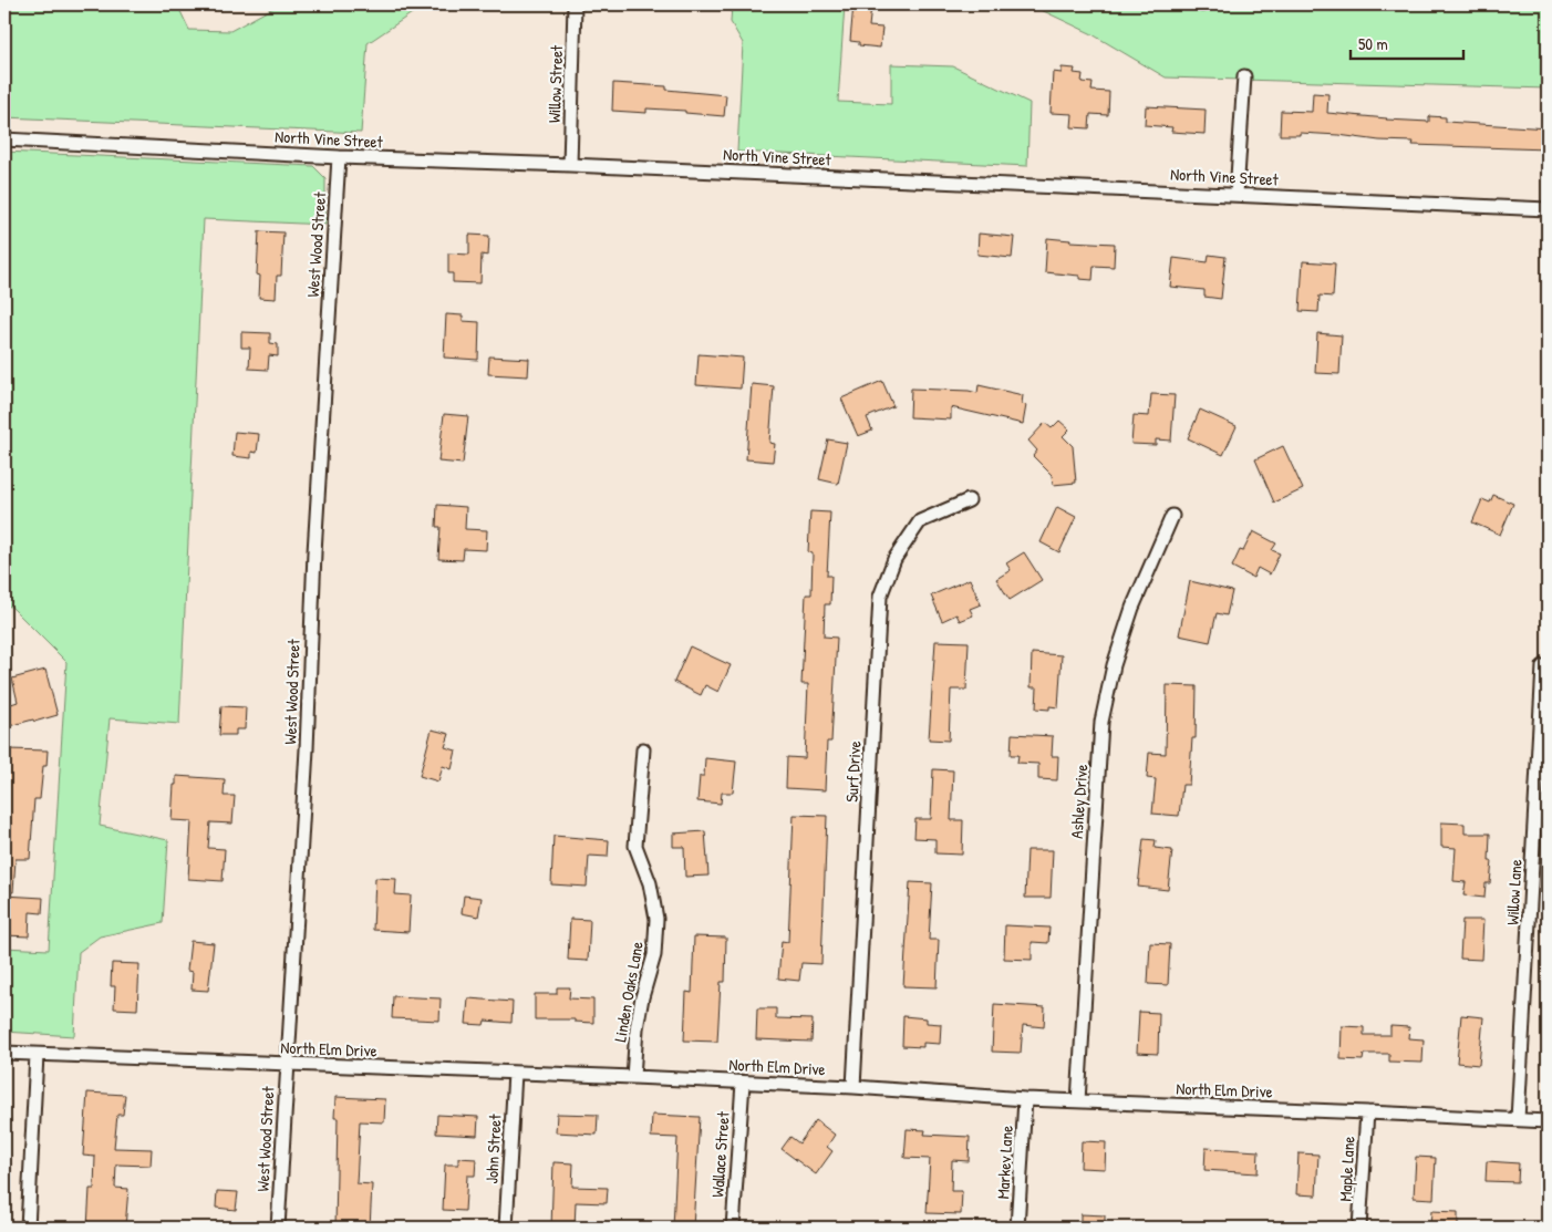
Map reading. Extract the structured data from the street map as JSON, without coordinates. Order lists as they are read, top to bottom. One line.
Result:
{"streets":{"street":["Willow Street","North Vine Street","West Wood Street","Surf Drive","Ashley Drive","Willow Lane","Linden Oaks Lane","North Elm Drive","John Street","Wallace Street","Markev Lane","Maple Lane"]},"crossings":[["Willow Street","North Vine Street"],["North Vine Street","West Wood Street"],["West Wood Street","North Elm Drive"],["Surf Drive","North Elm Drive"],["Ashley Drive","North Elm Drive"],["Willow Lane","North Elm Drive"],["Linden Oaks Lane","North Elm Drive"],["North Elm Drive","John Street"],["North Elm Drive","Wallace Street"],["North Elm Drive","Markev Lane"],["North Elm Drive","Maple Lane"]],"scale_bar":"50 m"}
